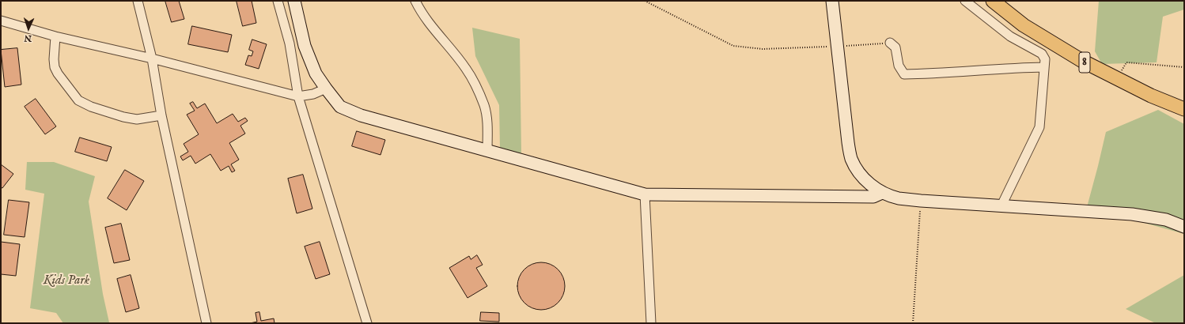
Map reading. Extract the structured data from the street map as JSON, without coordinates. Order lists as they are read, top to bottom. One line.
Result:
{"streets":{"main road":["8"]},"parks":["Kids Park"],"north":"bottom"}
